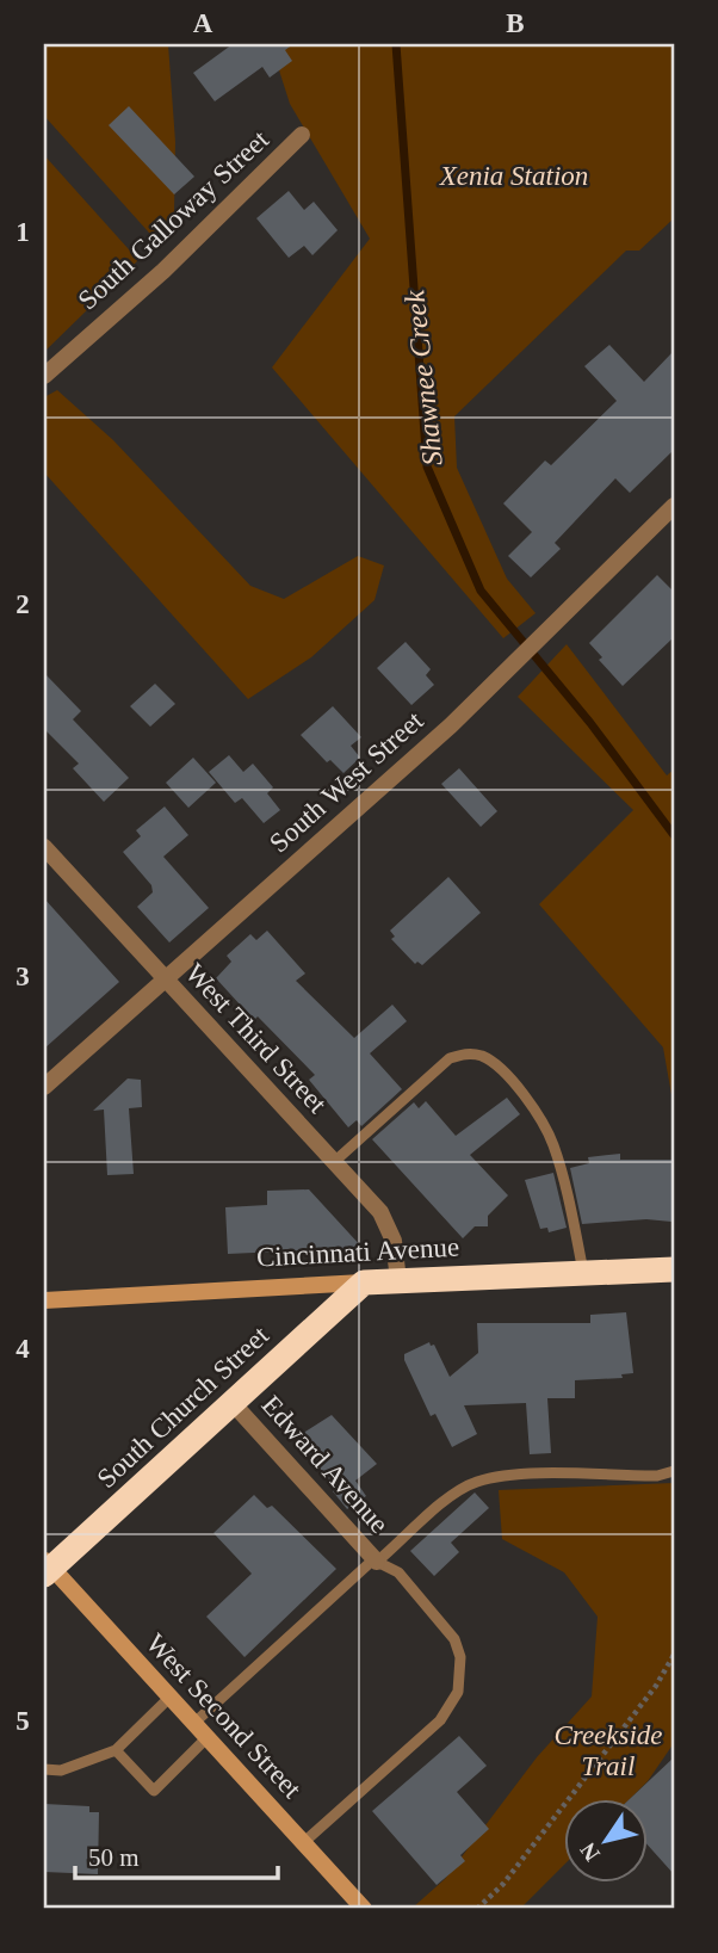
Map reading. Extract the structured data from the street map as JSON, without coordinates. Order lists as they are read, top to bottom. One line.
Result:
{"streets":{"highway":["Cincinnati Avenue","South Church Street"],"main road":["West Second Street"],"street":["South Galloway Street","South West Street","West Third Street","Edward Avenue"]},"crossings":[["South West Street","West Third Street"],["West Third Street","Cincinnati Avenue"],["Cincinnati Avenue","South Church Street"],["South Church Street","Edward Avenue"],["South Church Street","West Second Street"]],"water":["Shawnee Creek"],"parks":["Xenia Station","Creekside Trail"],"scale_bar":"50 m","north":"bottom left","grid":{"columns":["A","B"],"rows":["1","2","3","4","5"]}}
